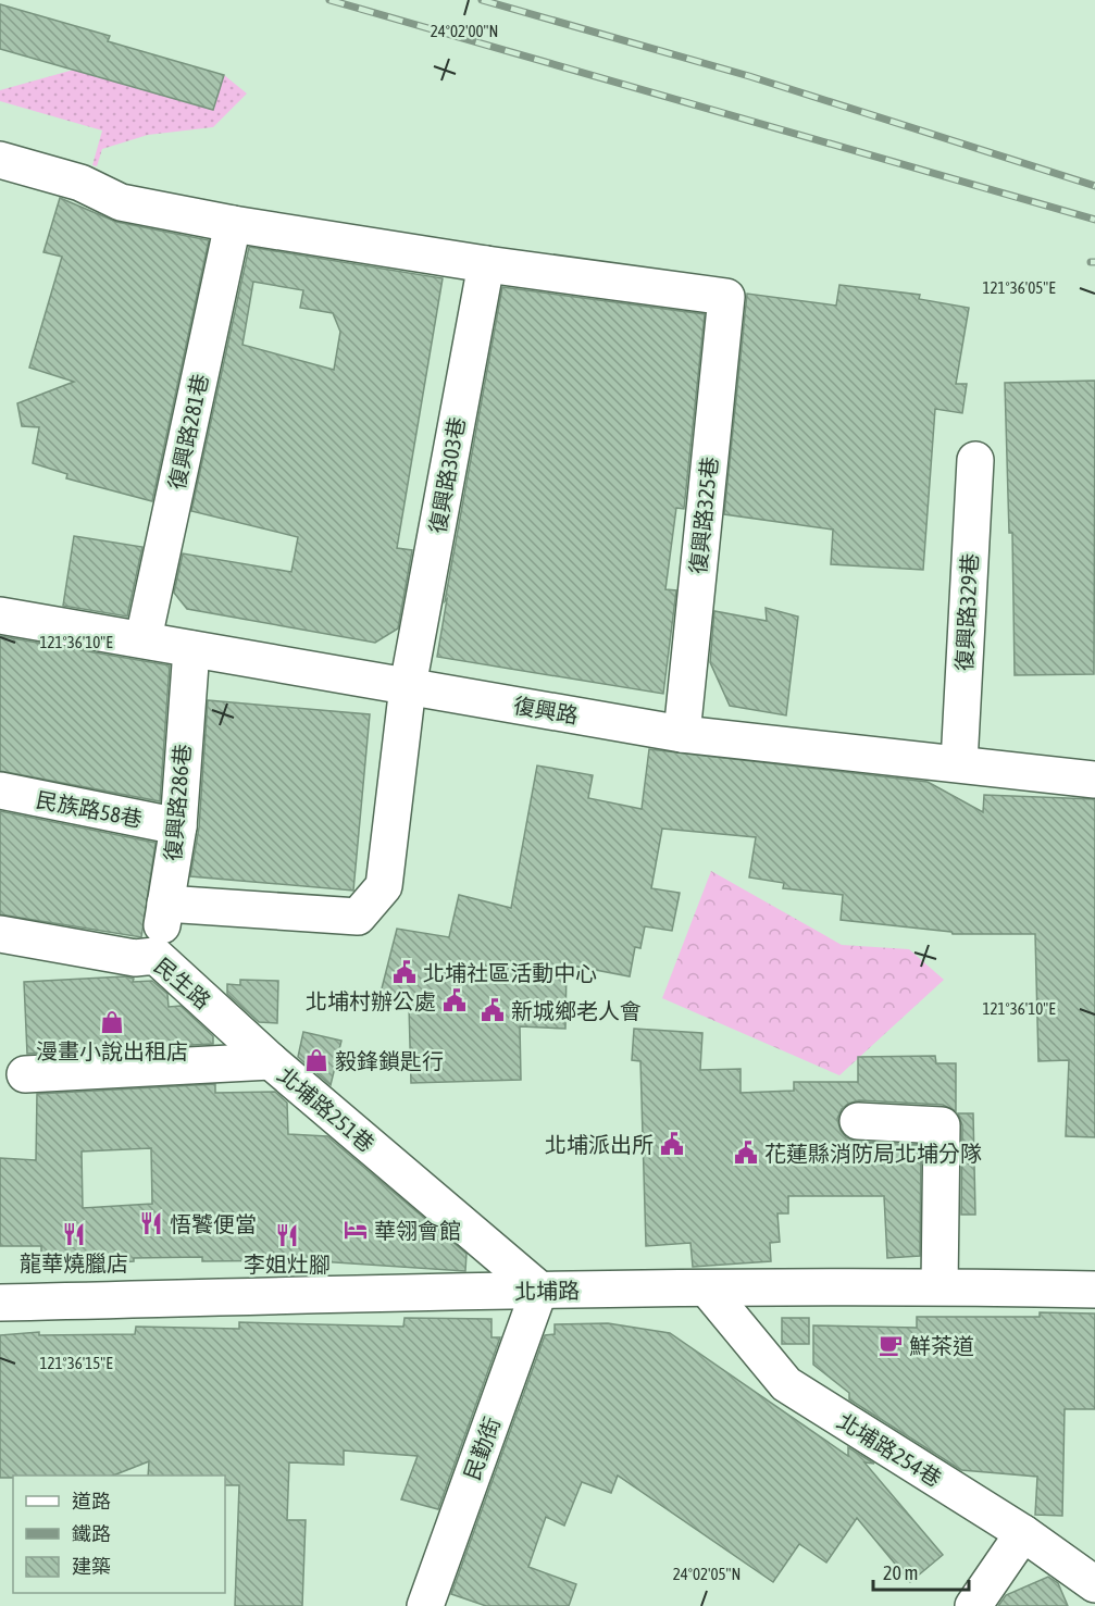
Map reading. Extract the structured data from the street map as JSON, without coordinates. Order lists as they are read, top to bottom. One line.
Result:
{"streets":{"street":["復興路281巷","復興路303巷","復興路325巷","復興路329巷","復興路","復興路286巷","民族路58巷","民生路","北埔路251巷","北埔路","民勤街","北埔路254巷"]},"crossings":[["復興路281巷","復興路"],["復興路303巷","復興路325巷"],["復興路303巷","復興路"],["復興路303巷","復興路286巷"],["復興路325巷","復興路"],["復興路329巷","復興路"],["復興路","復興路286巷"],["復興路286巷","民族路58巷"],["復興路286巷","民生路"],["民生路","北埔路251巷"],["北埔路251巷","北埔路"],["北埔路251巷","民勤街"],["北埔路","民勤街"],["北埔路","北埔路254巷"]],"places":{"public building":["北埔社區活動中心","北埔村辦公處","新城鄉老人會","北埔派出所","花蓮縣消防局北埔分隊"],"shop":["漫畫小說出租店","毅鋒鎖匙行"],"restaurant":["悟饕便當","龍華燒臘店","李姐灶腳"],"hotel":["華翎會館"],"cafe":["鮮茶道"]},"legend":["道路","鐵路","建築"],"scale_bar":"20 m","coordinates":["24°02'00\"N","121°36'05\"E","121°36'10\"E","121°36'15\"E","24°02'05\"N"]}
